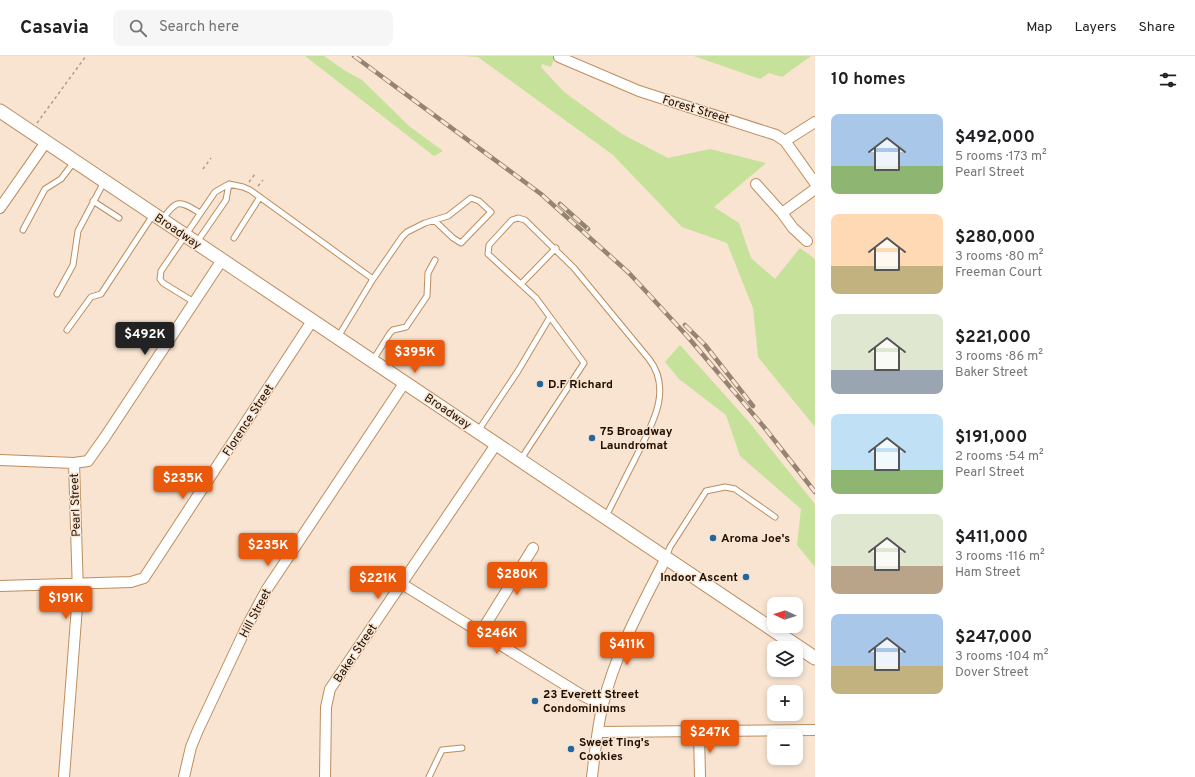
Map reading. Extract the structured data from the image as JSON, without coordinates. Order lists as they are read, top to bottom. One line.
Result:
{"streets":{"street":["Forest Street","Broadway","Florence Street","Pearl Street","Hill Street","Baker Street"]},"crossings":[["Broadway","Florence Street"],["Broadway","Pearl Street"],["Broadway","Hill Street"],["Broadway","Baker Street"],["Florence Street","Pearl Street"]],"places":["D.F Richard","75 Broadway Laundromat","Aroma Joe's","Indoor Ascent","23 Everett Street Condominiums","Sweet Ting's Cookies"],"north":"left","page":{"header":"Casavia","search":"Search here","nav":["Map","Layers","Share"],"heading":"10 homes","list":[{"name":"$492,000","note":"5 rooms · 173 m² · Pearl Street"},{"name":"$280,000","note":"3 rooms · 80 m² · Freeman Court"},{"name":"$221,000","note":"3 rooms · 86 m² · Baker Street"},{"name":"$191,000","note":"2 rooms · 54 m² · Pearl Street"},{"name":"$411,000","note":"3 rooms · 116 m² · Ham Street"},{"name":"$247,000","note":"3 rooms · 104 m² · Dover Street"}],"price":["$492K","$395K","$235K","$235K","$280K","$221K","$191K","$246K","$411K","$247K"],"map_buttons":["+","−"]}}
